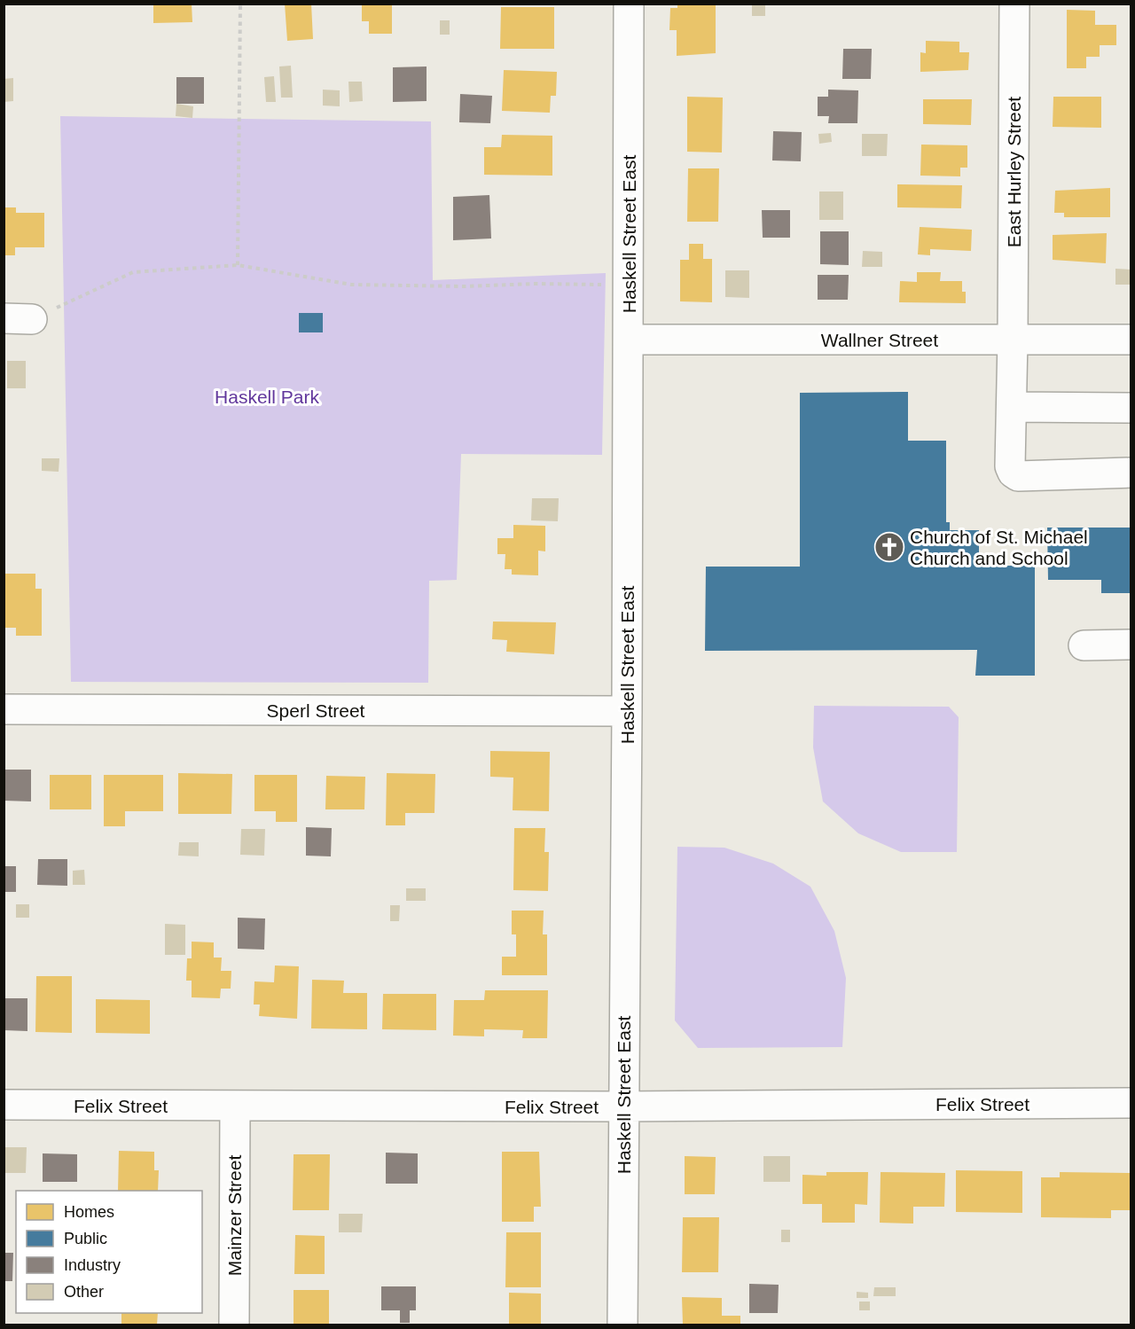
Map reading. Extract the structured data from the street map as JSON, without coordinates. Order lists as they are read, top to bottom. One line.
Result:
{"streets":{"street":["East Hurley Street","Haskell Street East","Wallner Street","Sperl Street","Felix Street","Mainzer Street"]},"crossings":[["East Hurley Street","Wallner Street"],["Haskell Street East","Wallner Street"],["Haskell Street East","Sperl Street"],["Haskell Street East","Felix Street"],["Felix Street","Mainzer Street"]],"parks":["Haskell Park"],"places":{"church":["Church of St. Michael Church and School"]},"legend":["Homes","Public","Industry","Other"]}
